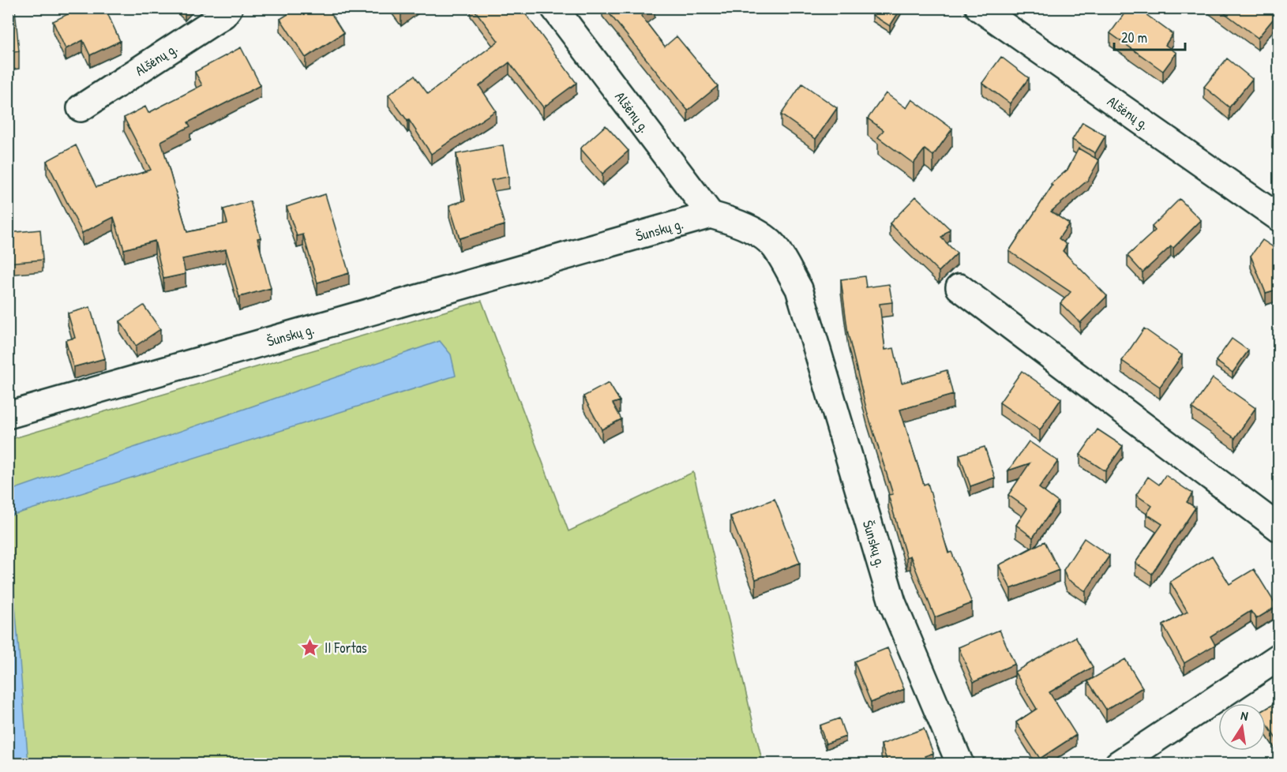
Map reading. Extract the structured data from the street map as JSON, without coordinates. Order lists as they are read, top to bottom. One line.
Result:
{"streets":{"street":["Alšėnų g.","Šunskų g."]},"crossings":[["Alšėnų g.","Šunskų g."]],"places":{"place":["II Fortas"]},"scale_bar":"20 m","north":"top"}
